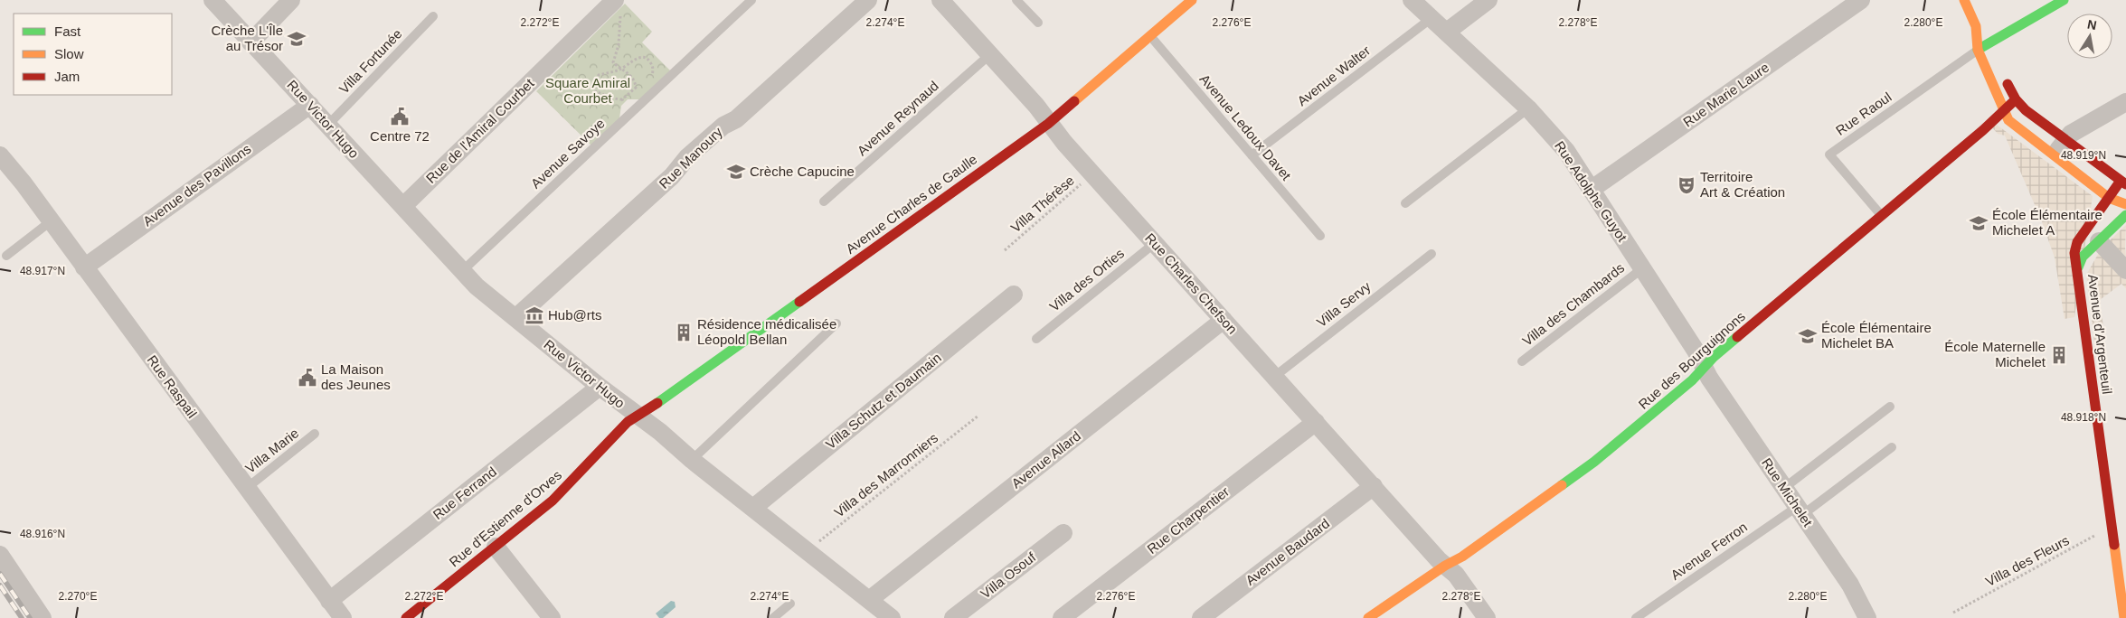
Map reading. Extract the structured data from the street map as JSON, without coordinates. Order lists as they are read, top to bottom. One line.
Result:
{"streets":{"main road":["Avenue Charles de Gaulle","Avenue d'Argenteuil","Rue des Bourguignons","Rue d'Estienne d'Orves"],"street":["Rue Marie Laure","Rue Victor Hugo","Rue de l'Amiral Courbet","Rue Manoury","Avenue des Pavillons","Rue Adolphe Guyot","Rue Charles Chefson","Rue Raspail","Villa Schutz et Daumain","Avenue Allard","Rue Michelet","Rue Ferrand","Rue Charpentier","Avenue Baudard","Villa Osouf"],"lane":["Villa Fortunée","Avenue Walter","Rue Raoul","Avenue Reynaud","Avenue Ledoux Davet","Avenue Savoye","Villa des Orties","Villa Servy","Villa des Chambards","Villa Marie","Avenue Ferron"],"path":["Villa Thérèse","Villa des Marronniers","Villa des Fleurs"]},"crossings":[["Villa Fortunée","Rue Victor Hugo"],["Avenue Walter","Avenue Ledoux Davet"],["Avenue Walter","Rue Adolphe Guyot"],["Rue Marie Laure","Rue Adolphe Guyot"],["Rue Raoul","Rue des Bourguignons"],["Avenue Reynaud","Rue Charles Chefson"],["Rue Victor Hugo","Rue de l'Amiral Courbet"],["Rue Victor Hugo","Avenue Savoye"],["Rue Victor Hugo","Rue Manoury"],["Rue Victor Hugo","Avenue des Pavillons"],["Rue Victor Hugo","Avenue Charles de Gaulle"],["Rue Victor Hugo","Villa Schutz et Daumain"],["Rue Victor Hugo","Avenue Allard"],["Rue Victor Hugo","Villa des Marronniers"],["Rue Victor Hugo","Rue Ferrand"],["Rue Victor Hugo","Rue d'Estienne d'Orves"],["Avenue Ledoux Davet","Avenue Charles de Gaulle"],["Avenue des Pavillons","Rue Raspail"],["Rue Adolphe Guyot","Villa des Chambards"],["Rue Adolphe Guyot","Rue des Bourguignons"],["Rue Adolphe Guyot","Rue Michelet"],["Avenue Charles de Gaulle","Rue Charles Chefson"],["Avenue Charles de Gaulle","Rue d'Estienne d'Orves"],["Villa Thérèse","Rue Charles Chefson"],["Villa des Orties","Rue Charles Chefson"],["Rue Charles Chefson","Villa Servy"],["Rue Charles Chefson","Rue des Bourguignons"],["Rue Charles Chefson","Avenue Allard"],["Rue Charles Chefson","Rue Charpentier"],["Rue Charles Chefson","Avenue Baudard"],["Avenue d'Argenteuil","Villa des Fleurs"],["Rue des Bourguignons","Rue Michelet"],["Rue Raspail","Villa Marie"],["Rue Raspail","Rue Ferrand"],["Rue Michelet","Avenue Ferron"]],"parks":["Square Amiral Courbet"],"places":{"school or university":["Crèche L'Île au Trésor","Crèche Capucine","École Élémentaire Michelet A","École Élémentaire Michelet BA"],"public building":["Centre 72","La Maison des Jeunes"],"theatre":["Territoire Art & Création"],"museum":["Hub@rts"],"building":["Résidence médicalisée Léopold Bellan","École Maternelle Michelet"]},"legend":["Fast","Slow","Jam"],"north":"top","coordinates":["2.272°E","2.274°E","2.276°E","2.278°E","2.280°E","48.919°N","48.917°N","48.918°N","48.916°N","2.270°E"]}
